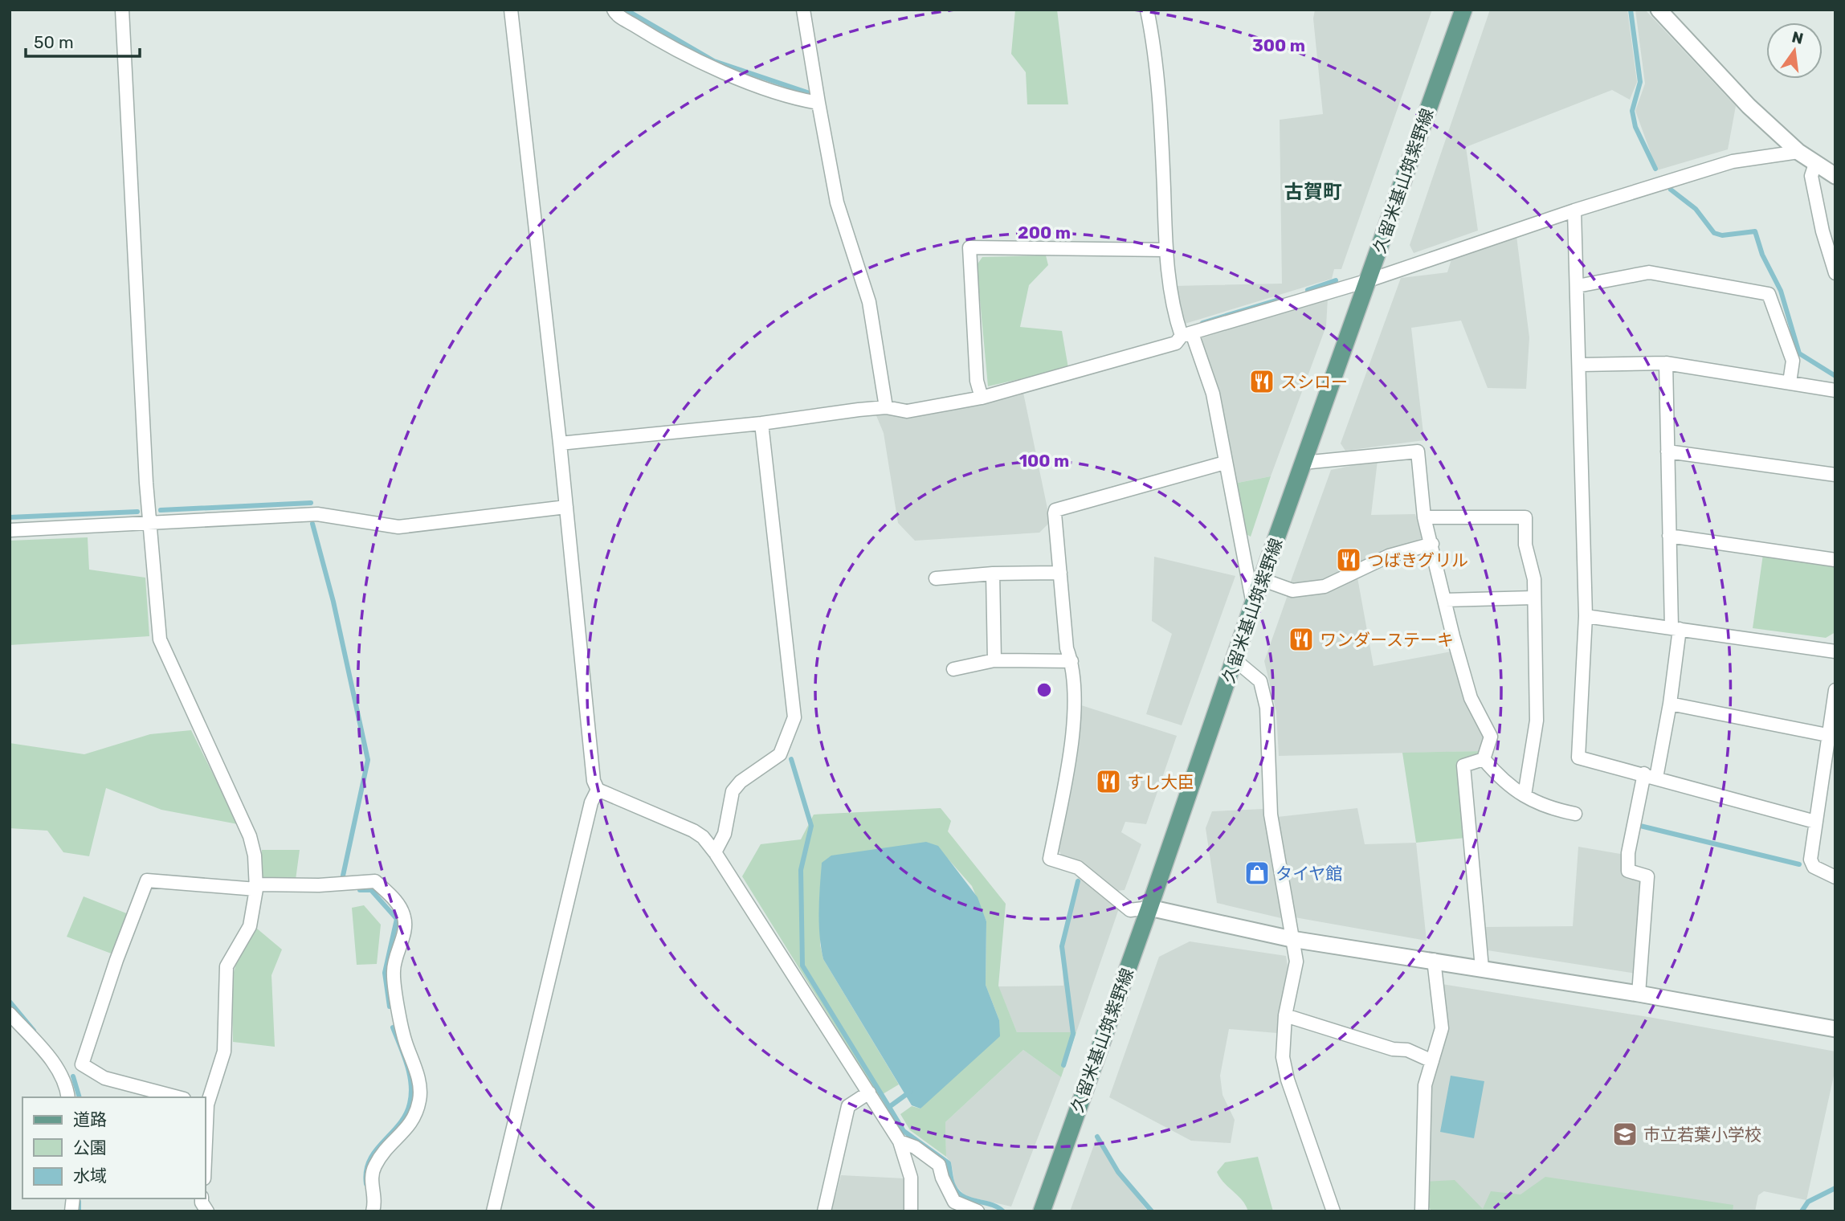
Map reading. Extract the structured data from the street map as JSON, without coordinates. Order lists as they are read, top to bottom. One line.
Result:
{"streets":{"main road":["久留米基山筑紫野線"]},"districts":["古賀町"],"places":{"restaurant":["スシロー","つばきグリル","ワンダーステーキ","すし大臣"],"shop":["タイヤ館"],"school or university":["市立若葉小学校"]},"legend":["道路","公園","水域"],"scale_bar":"50 m","north":"top","rings":["300 m","200 m","100 m"]}
